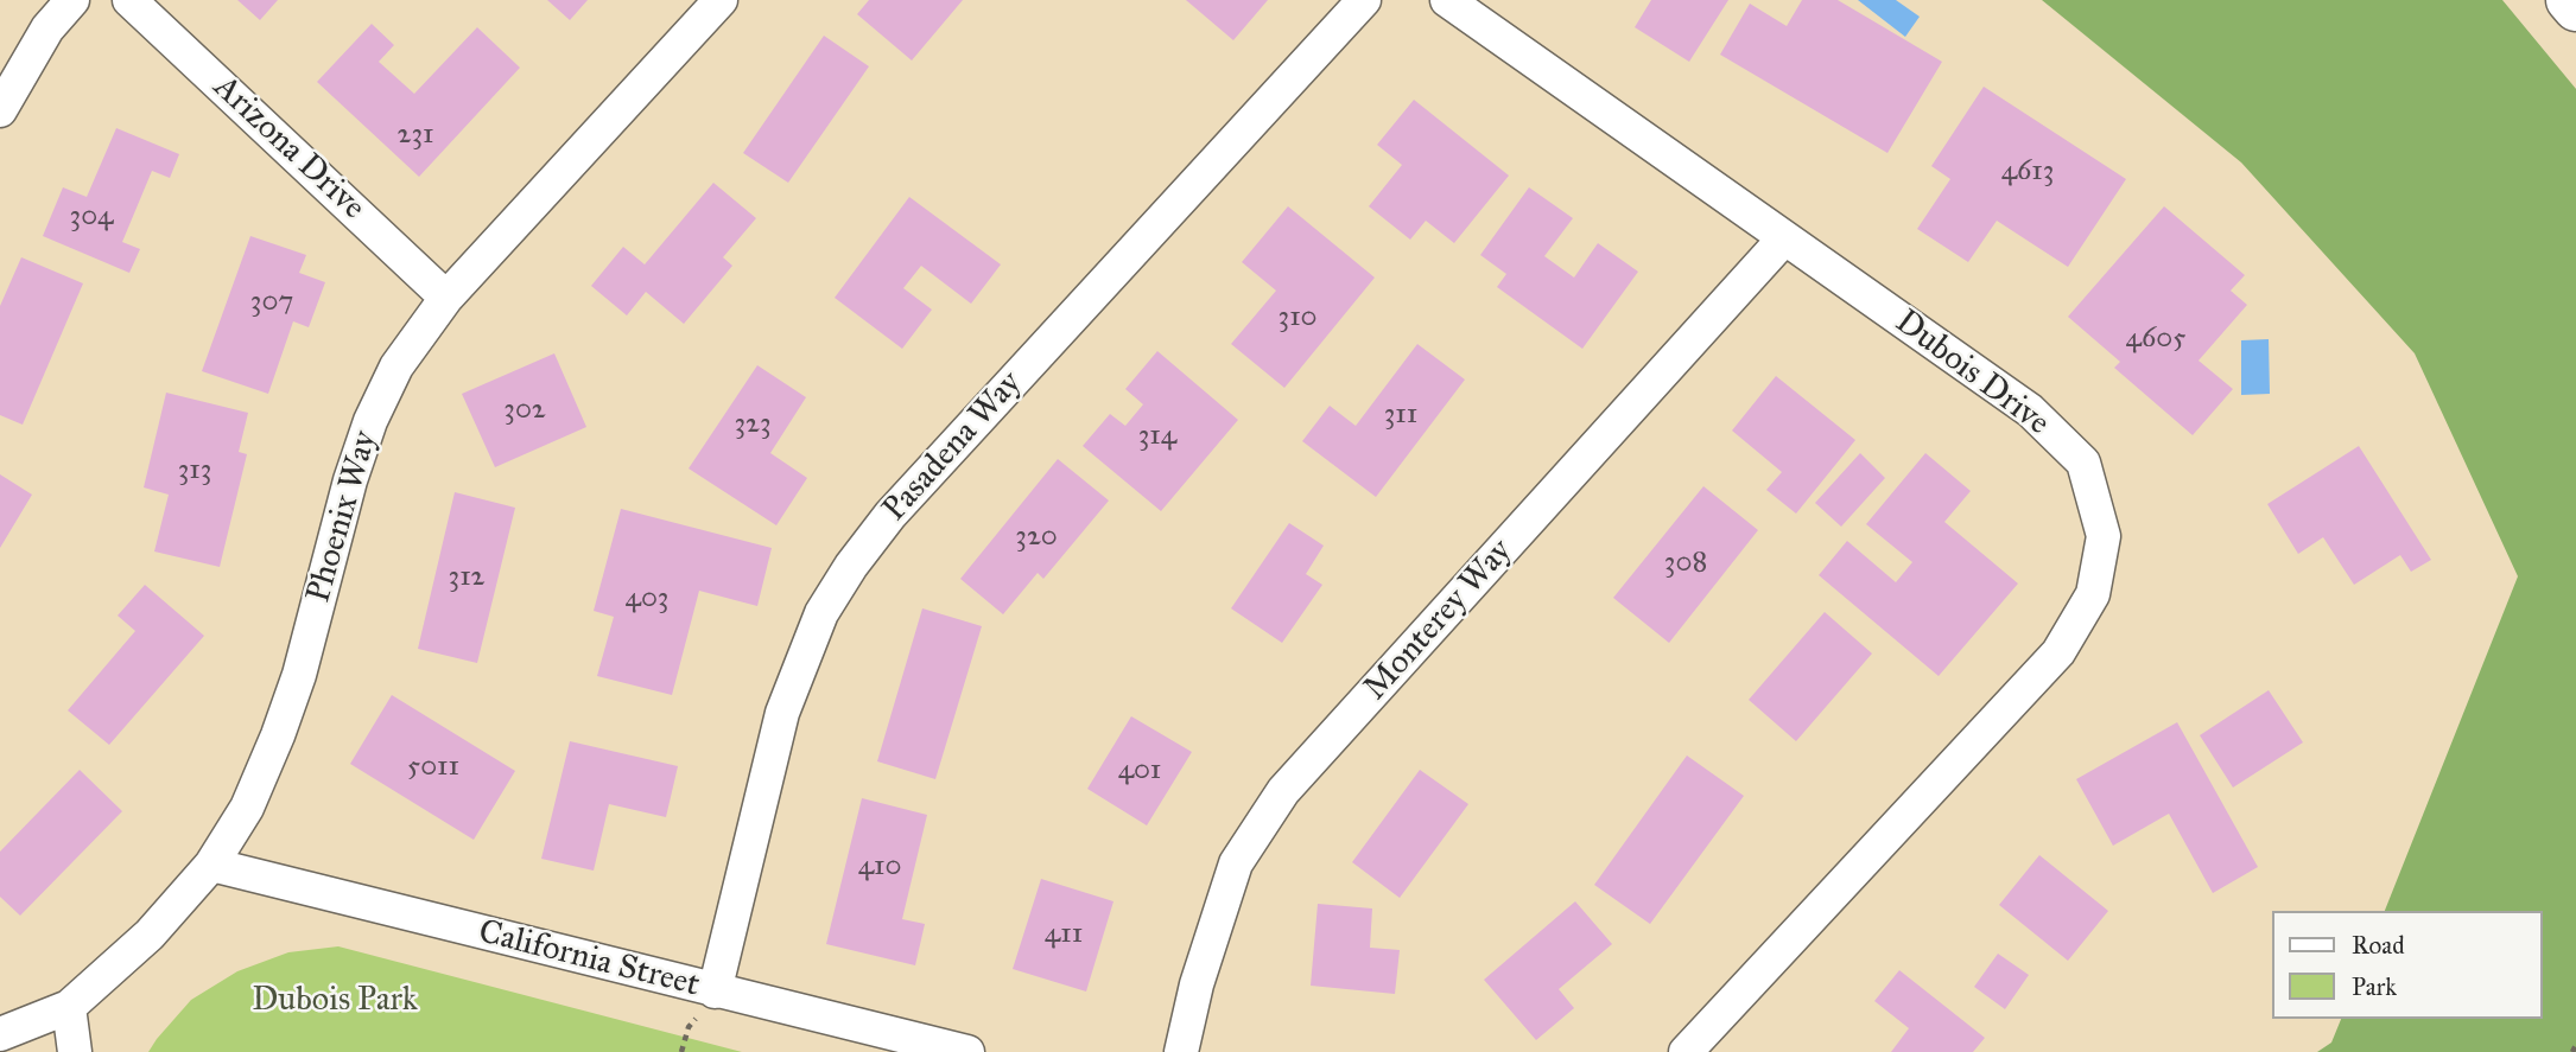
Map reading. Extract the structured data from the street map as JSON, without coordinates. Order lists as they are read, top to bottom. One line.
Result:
{"streets":{"street":["Arizona Drive","Dubois Drive","Pasadena Way","Phoenix Way","Monterey Way","California Street"]},"crossings":[["Arizona Drive","Phoenix Way"],["Dubois Drive","Monterey Way"],["Pasadena Way","California Street"],["Phoenix Way","California Street"]],"parks":["Dubois Park"],"house_numbers":["231","4613","304","307","310","4605","302","311","323","314","313","320","308","312","403","5011","401","410","411"],"legend":["Road","Park"]}
